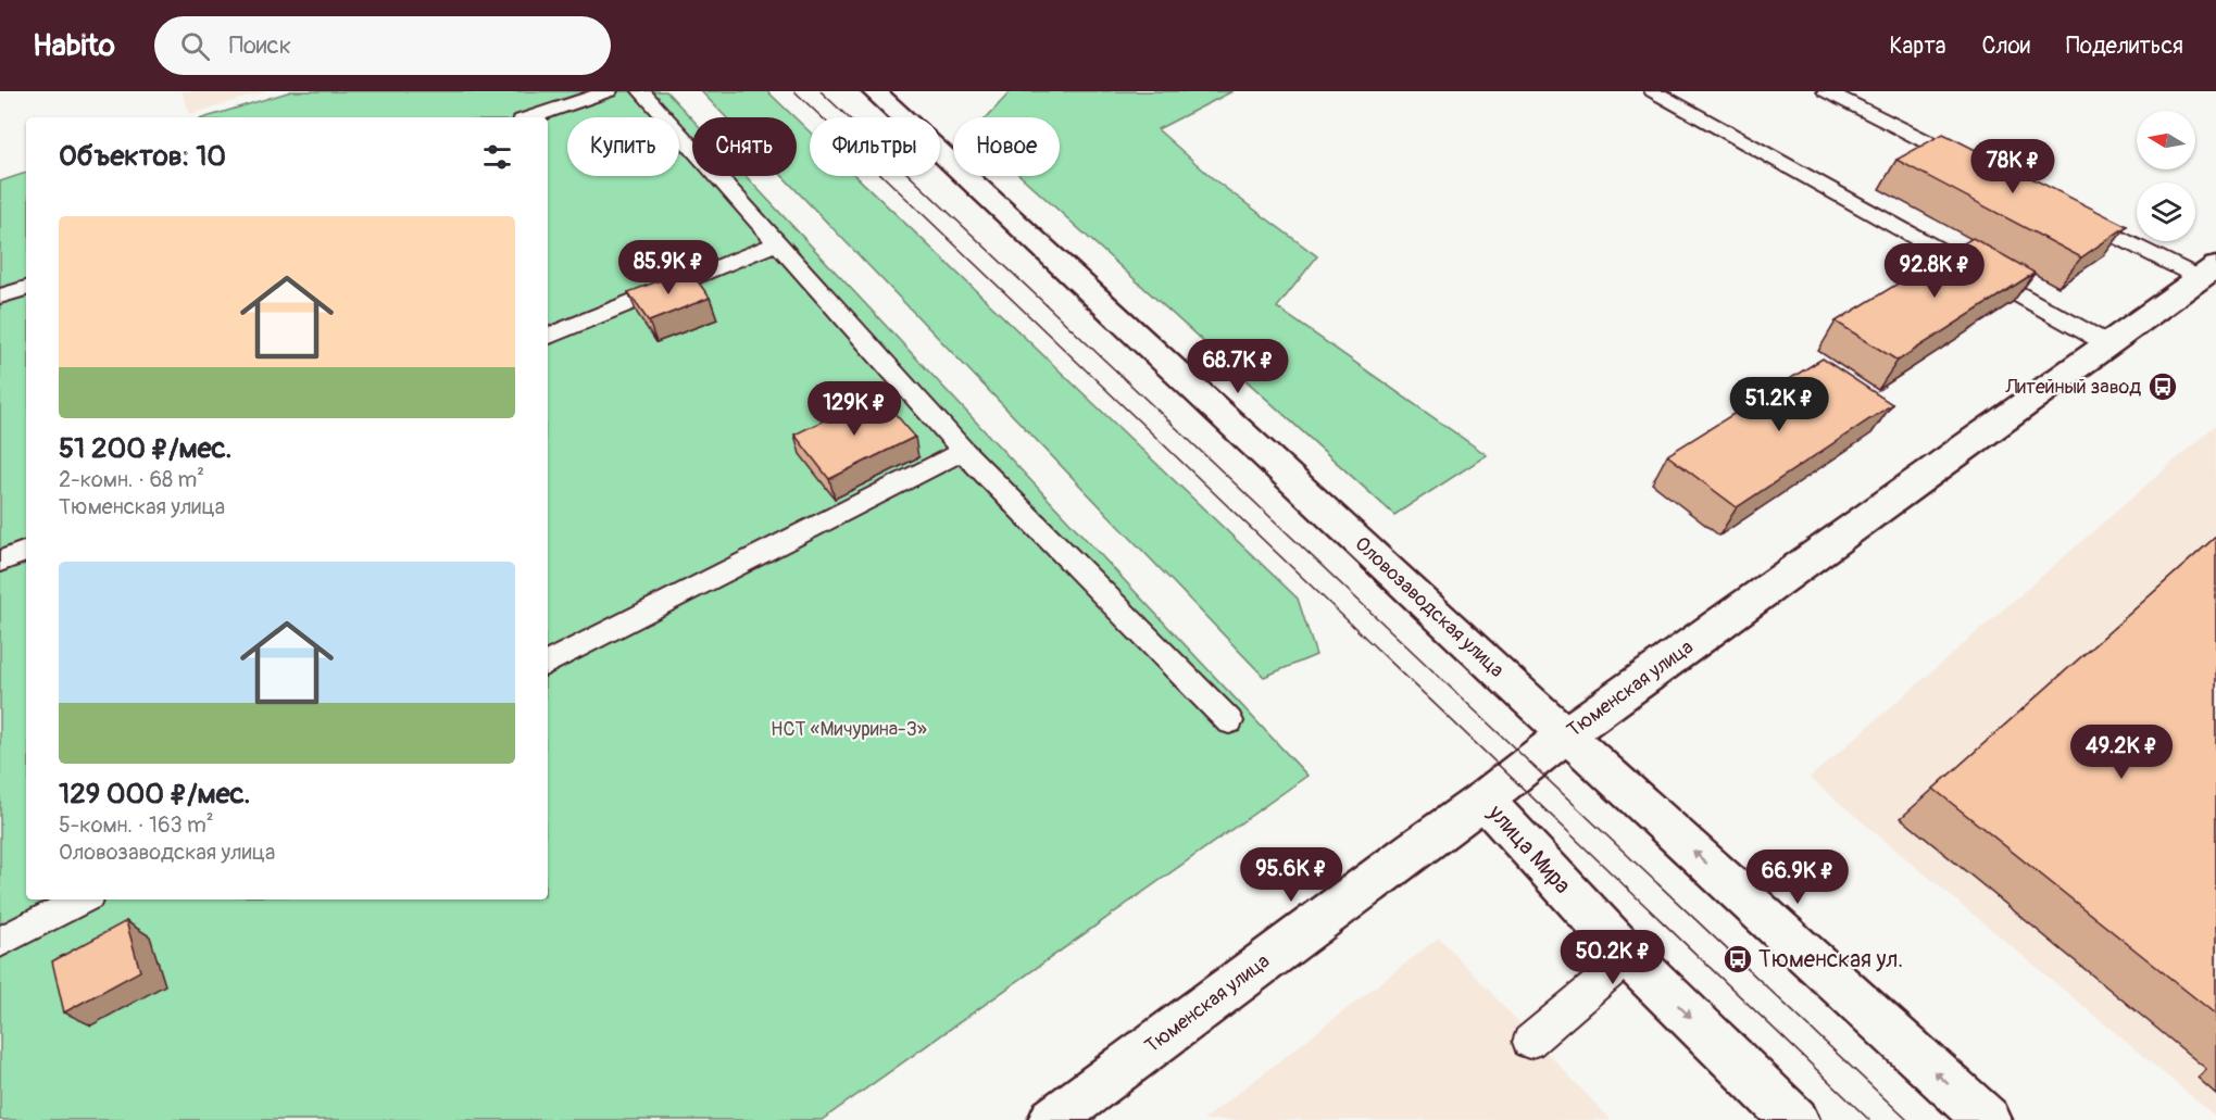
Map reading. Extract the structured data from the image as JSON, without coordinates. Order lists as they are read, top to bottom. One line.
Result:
{"streets":{"street":["Оловозаводская улица","Тюменская улица","улица Мира"]},"crossings":[["Оловозаводская улица","Тюменская улица"],["Тюменская улица","улица Мира"]],"one_way":["Оловозаводская улица","улица Мира"],"parks":["НСТ «Мичурина-3»"],"places":{"bus stop":["Литейный завод","Тюменская ул."]},"north":"left","page":{"header":"Habito","search":"Поиск","nav":["Карта","Слои","Поделиться"],"chip":["Купить","Снять","Фильтры","Новое"],"heading":"Объектов: 10","price":["78K ₽","85.9K ₽","92.8K ₽","68.7K ₽","51.2K ₽","129K ₽","49.2K ₽","95.6K ₽","66.9K ₽","50.2K ₽"],"list":[{"name":"51 200 ₽/мес.","note":"2-комн. · 68 m² · Тюменская улица"},{"name":"129 000 ₽/мес.","note":"5-комн. · 163 m² · Оловозаводская улица"}]}}
